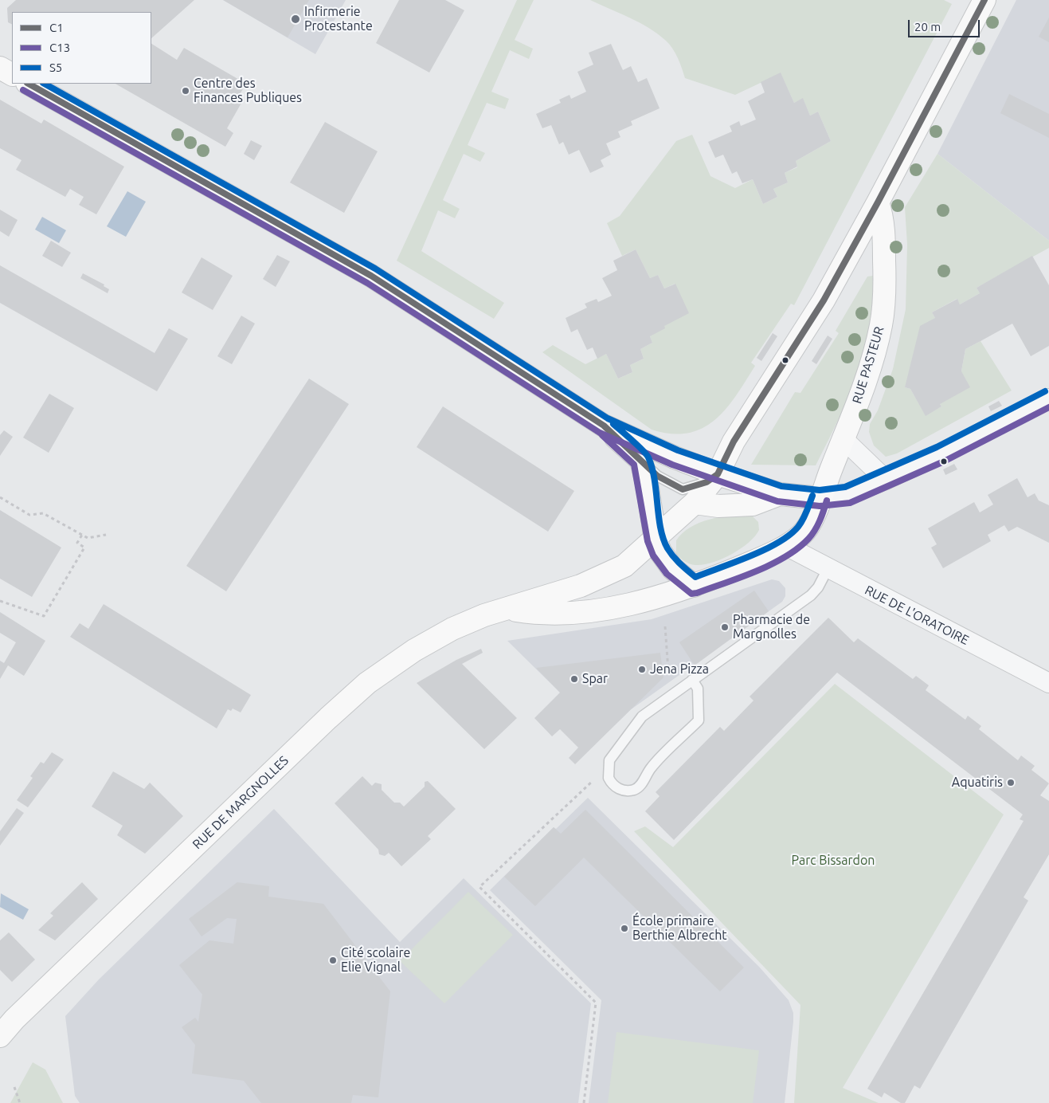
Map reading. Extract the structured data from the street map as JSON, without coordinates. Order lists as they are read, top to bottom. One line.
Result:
{"streets":{"street":["RUE PASTEUR","RUE DE L'ORATOIRE","RUE DE MARGNOLLES"]},"crossings":[["RUE PASTEUR","RUE DE MARGNOLLES"],["RUE DE L'ORATOIRE","RUE DE MARGNOLLES"]],"parks":["Parc Bissardon"],"places":["Infirmerie Protestante","Centre des Finances Publiques","Pharmacie de Margnolles","Jena Pizza","Spar","Aquatiris","École primaire Berthie Albrecht","Cité scolaire Elie Vignal"],"lines":["transit line C1","transit line S5","transit line C13"],"legend":["C1","C13","S5"],"scale_bar":"20 m"}
